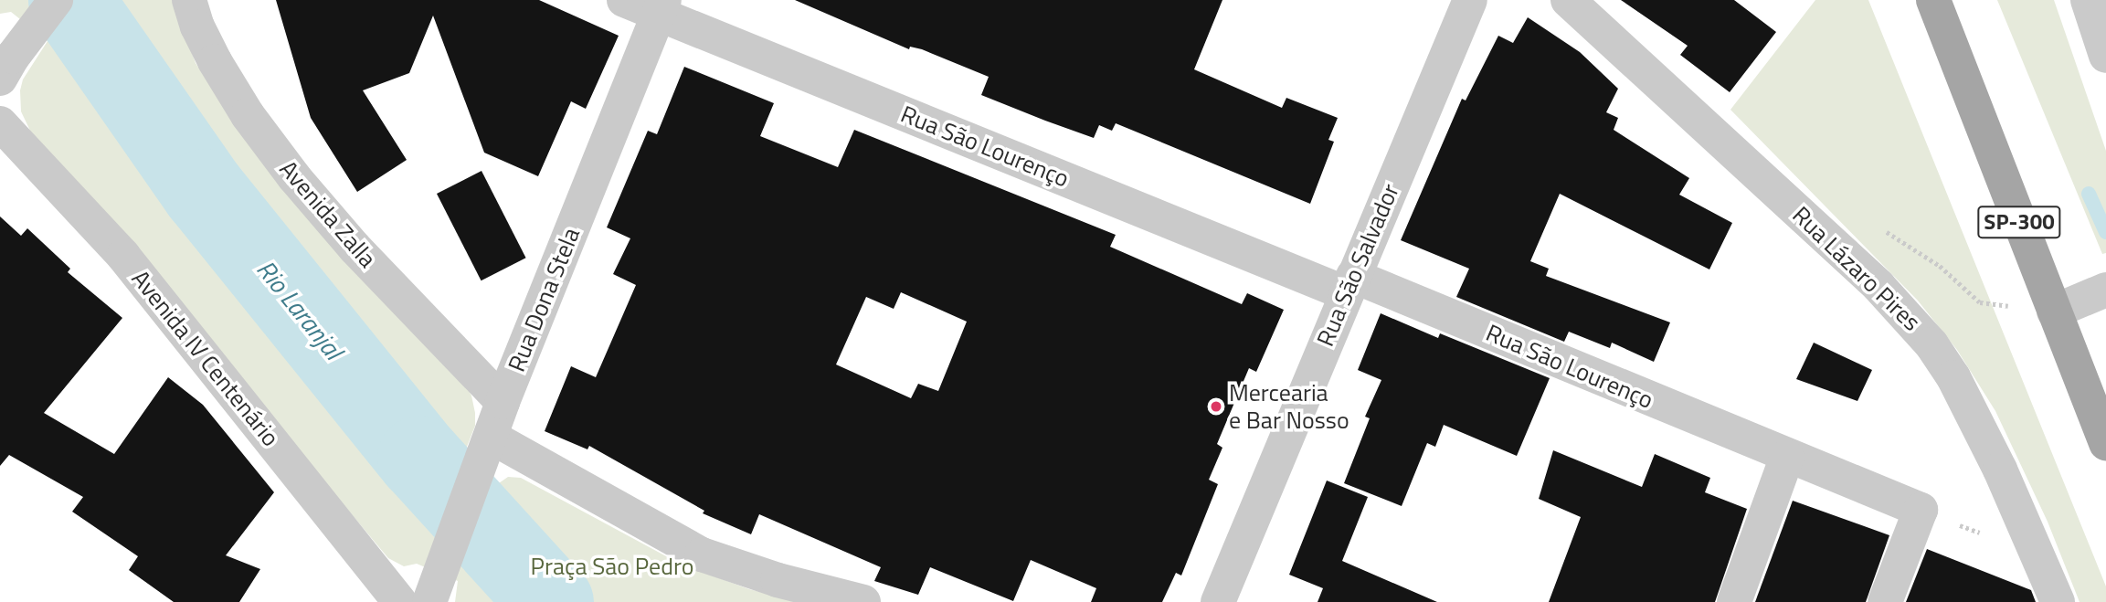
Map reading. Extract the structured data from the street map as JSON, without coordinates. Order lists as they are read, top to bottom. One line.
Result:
{"streets":{"main road":["SP-300"],"street":["Rua São Lourenço","Avenida Zalla","Rua São Salvador","Rua Lázaro Pires","Rua Dona Stela","Avenida IV Centenário"]},"crossings":[["Rua São Lourenço","Rua São Salvador"],["Rua São Lourenço","Rua Dona Stela"],["Avenida Zalla","Rua Dona Stela"]],"water":["Rio Laranjal"],"parks":["Praça São Pedro"],"places":["Mercearia e Bar Nosso"]}
